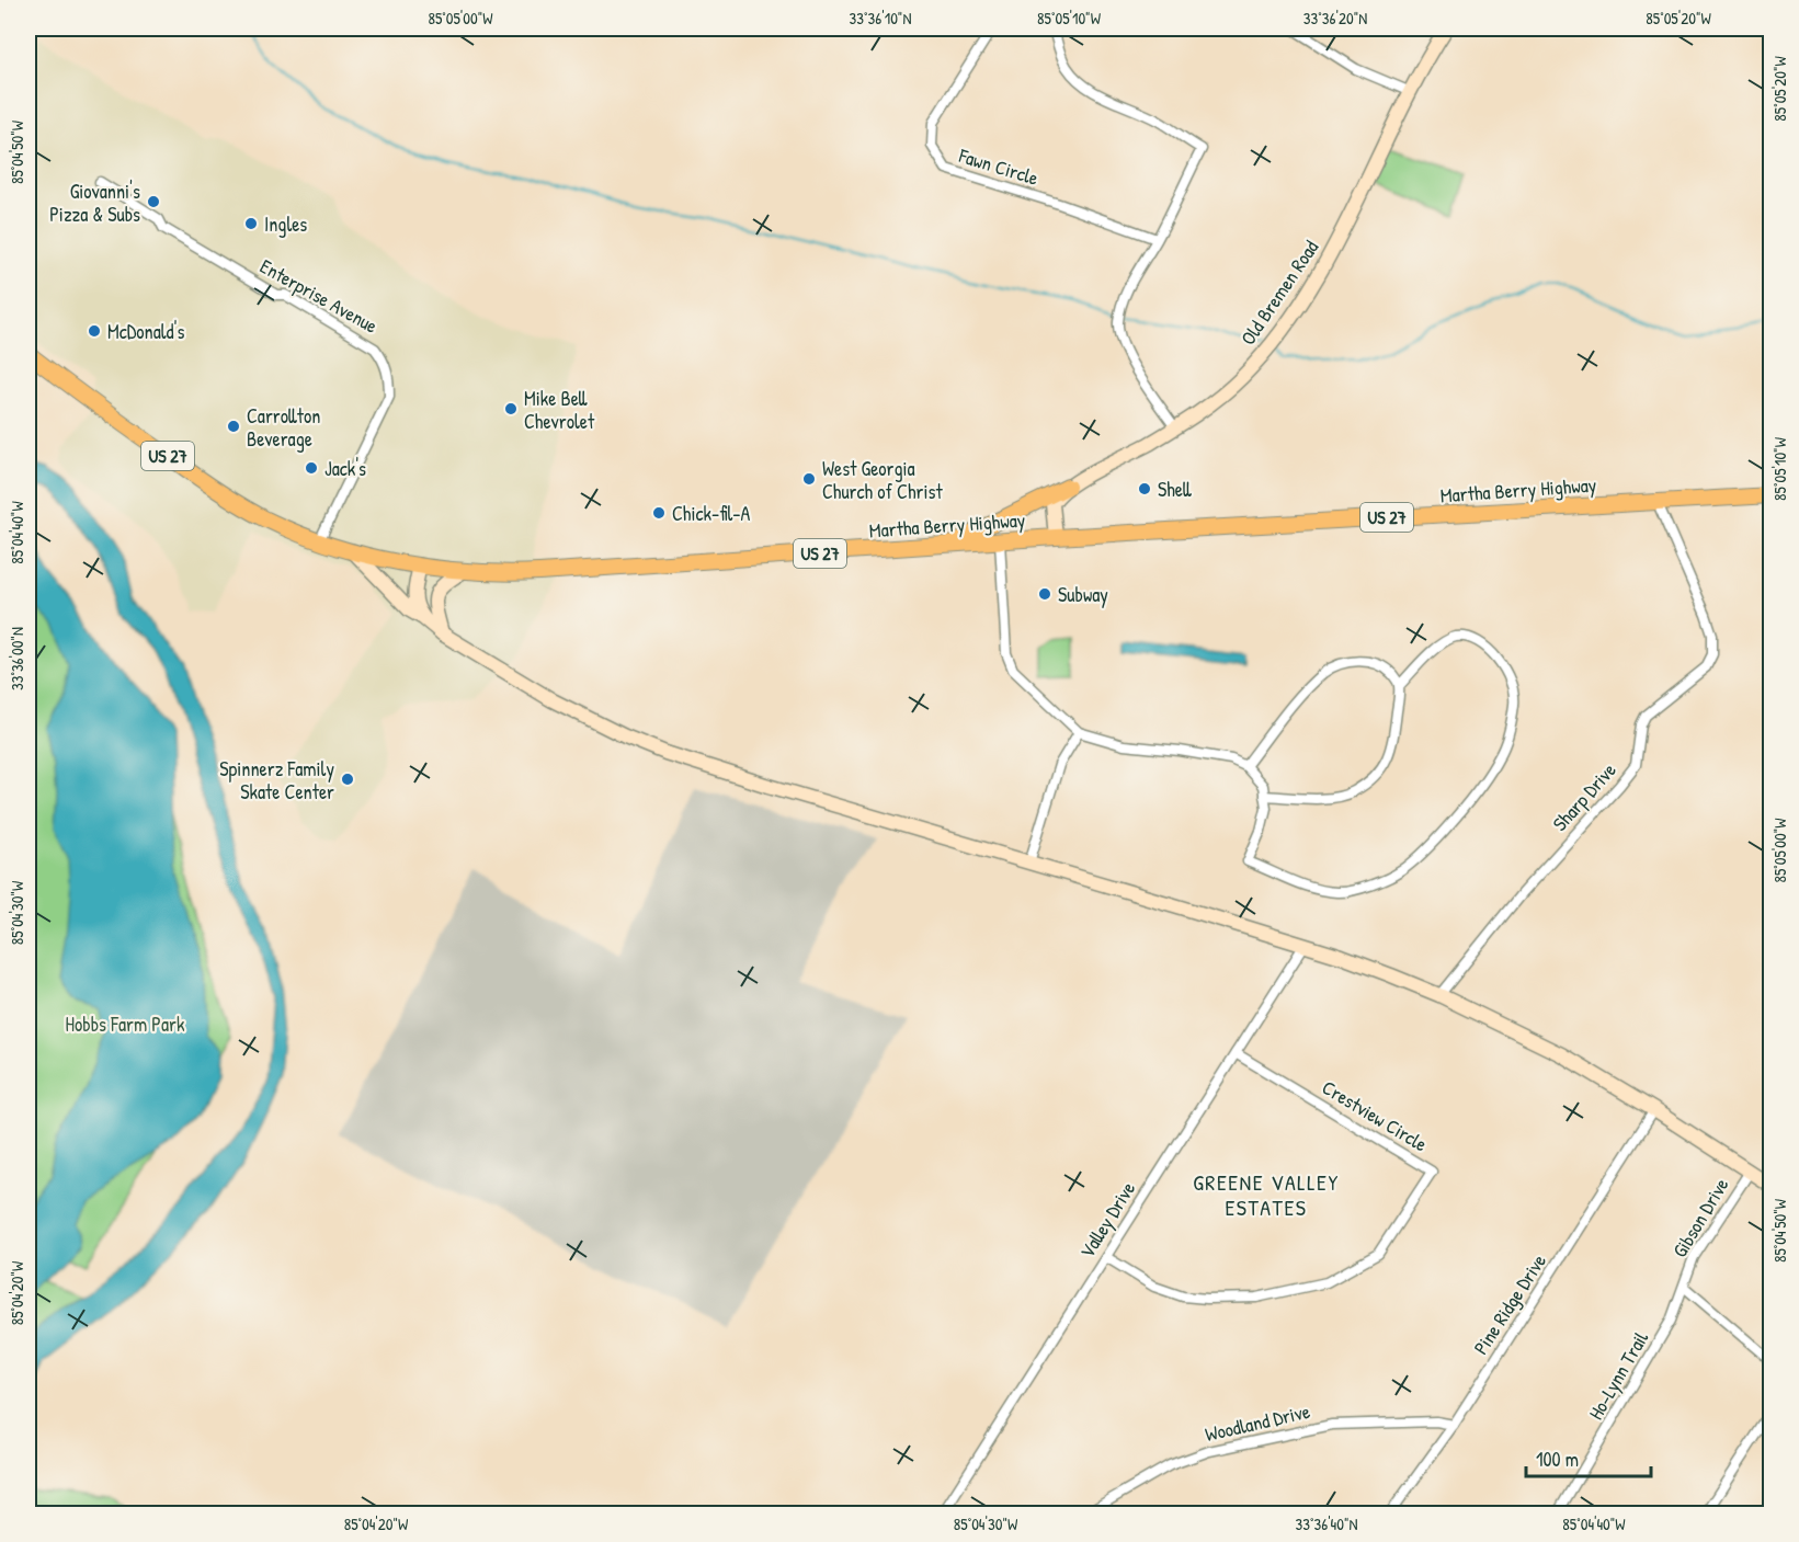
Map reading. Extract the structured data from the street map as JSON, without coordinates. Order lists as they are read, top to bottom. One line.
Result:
{"streets":{"main road":["Old Bremen Road","US 27","Martha Berry Highway"],"street":["Fawn Circle","Enterprise Avenue","Sharp Drive","Crestview Circle","Gibson Drive","Valley Drive","Pine Ridge Drive","Ho-Lynn Trail","Woodland Drive"]},"crossings":[["Enterprise Avenue","Martha Berry Highway"],["Martha Berry Highway","Sharp Drive"],["Crestview Circle","Valley Drive"],["Gibson Drive","Ho-Lynn Trail"],["Pine Ridge Drive","Woodland Drive"]],"districts":["GREENE VALLEY ESTATES"],"parks":["Hobbs Farm Park"],"places":["Giovanni's Pizza & Subs","Ingles","McDonald's","Mike Bell Chevrolet","Carrollton Beverage","Jack's","West Georgia Church of Christ","Shell","Chick-fil-A","Subway","Spinnerz Family Skate Center"],"scale_bar":"100 m","coordinates":["85°05'00\"W","33°36'10\"N","85°05'10\"W","33°36'20\"N","85°05'20\"W","85°04'50\"W","85°04'40\"W","33°36'00\"N","85°04'30\"W","85°04'20\"W","33°36'40\"N"]}
